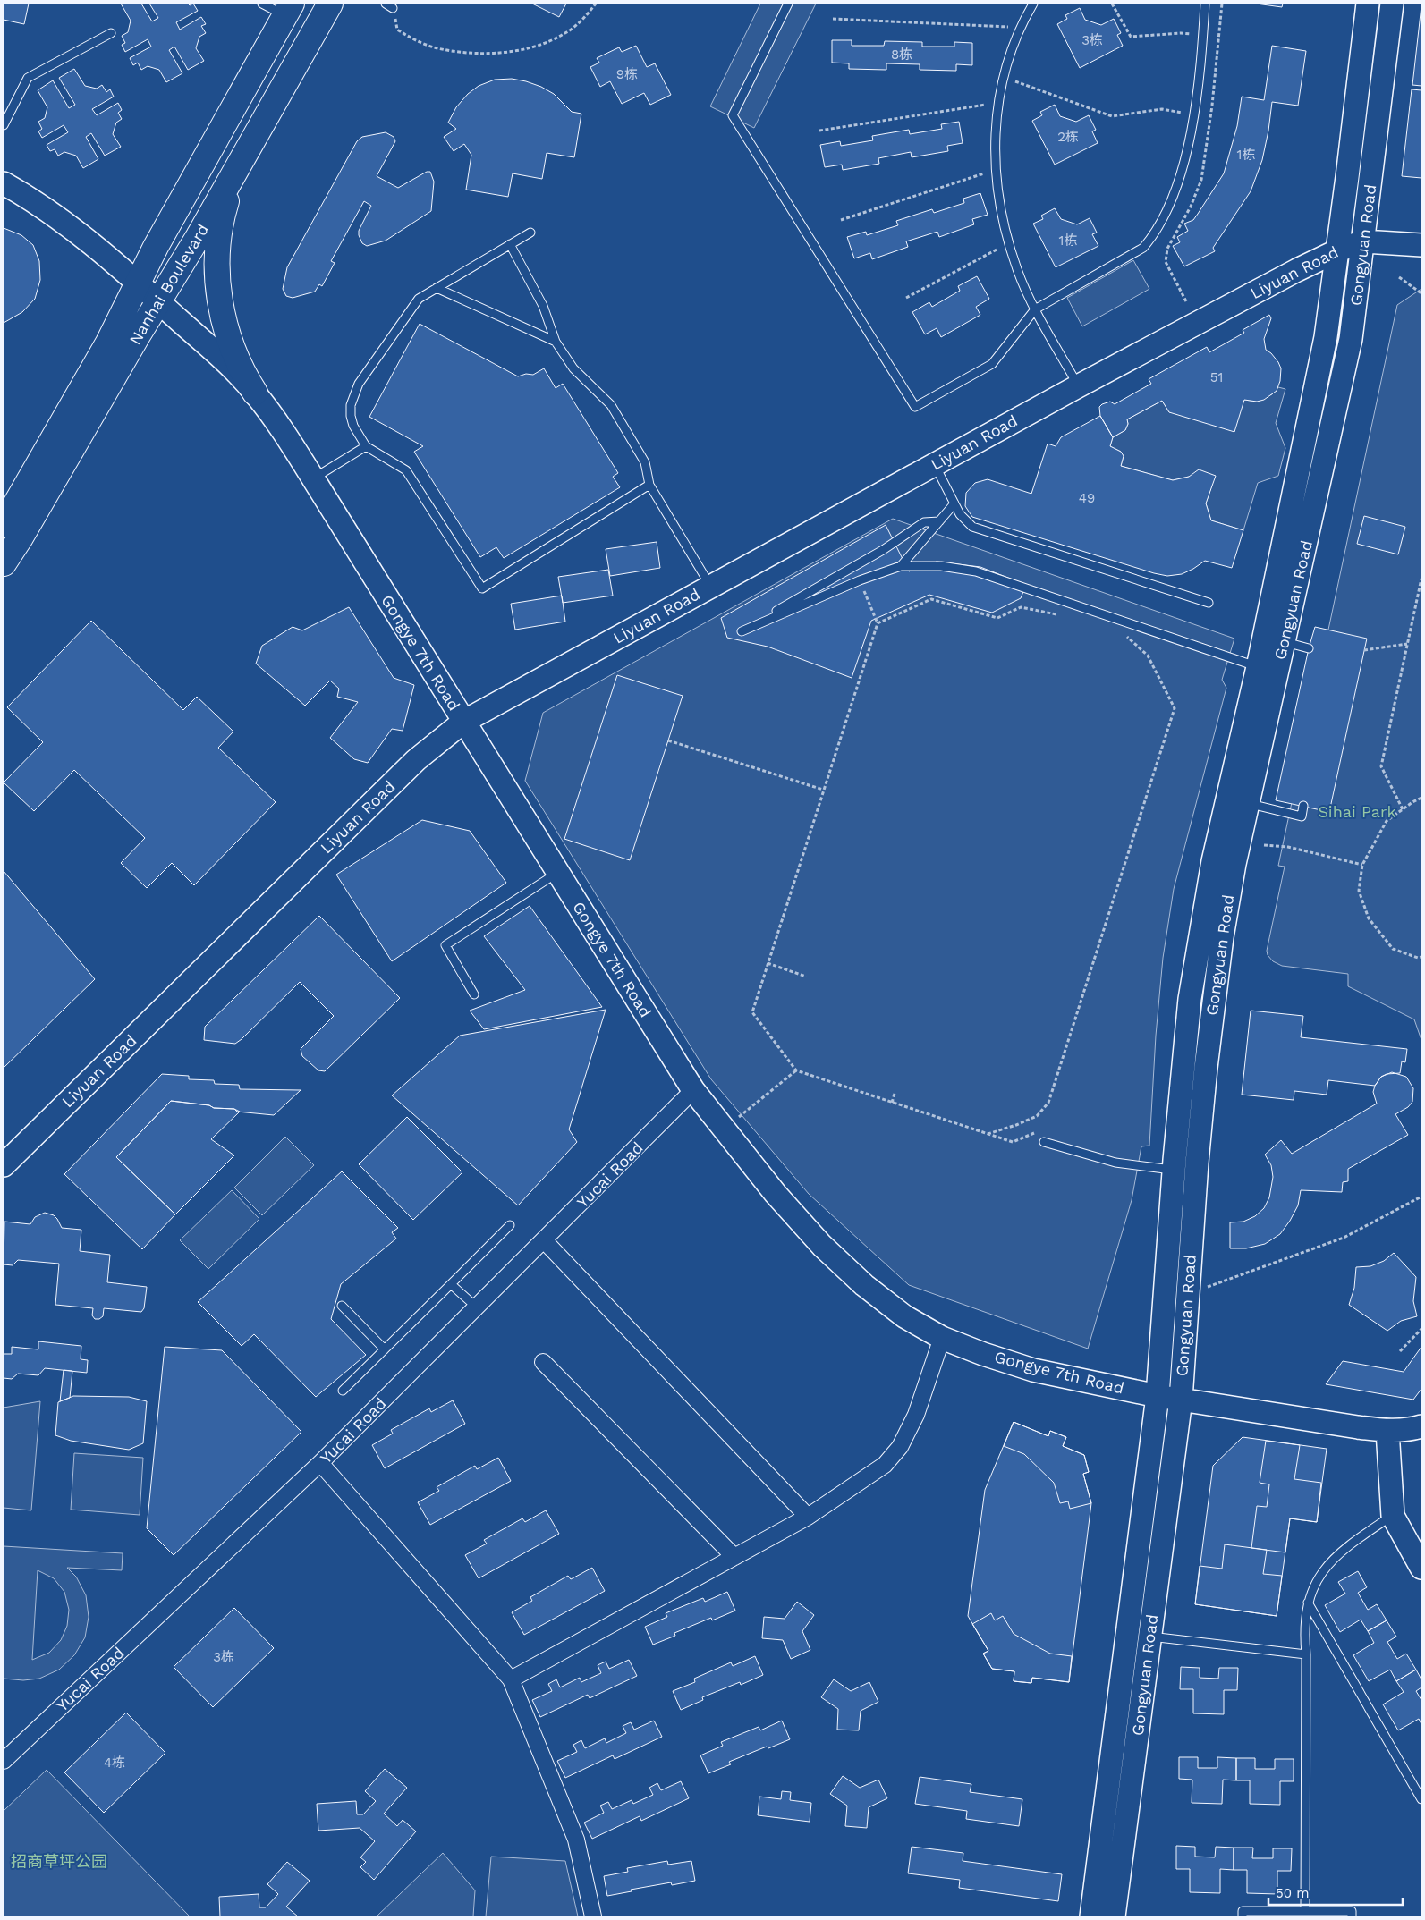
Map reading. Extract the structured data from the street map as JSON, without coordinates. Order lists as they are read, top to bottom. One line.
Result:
{"streets":{"main road":["Nanhai Boulevard"],"street":["Gongyuan Road","Liyuan Road","Gongye 7th Road","Yucai Road"]},"crossings":[["Gongyuan Road","Liyuan Road"],["Gongyuan Road","Gongye 7th Road"],["Liyuan Road","Gongye 7th Road"],["Nanhai Boulevard","Gongye 7th Road"],["Gongye 7th Road","Yucai Road"]],"parks":["Sihai Park","招商草坪公园"],"house_numbers":["3栋","8栋","9栋","2栋","1栋","1栋","51","49","3栋","4栋"],"scale_bar":"50 m"}
